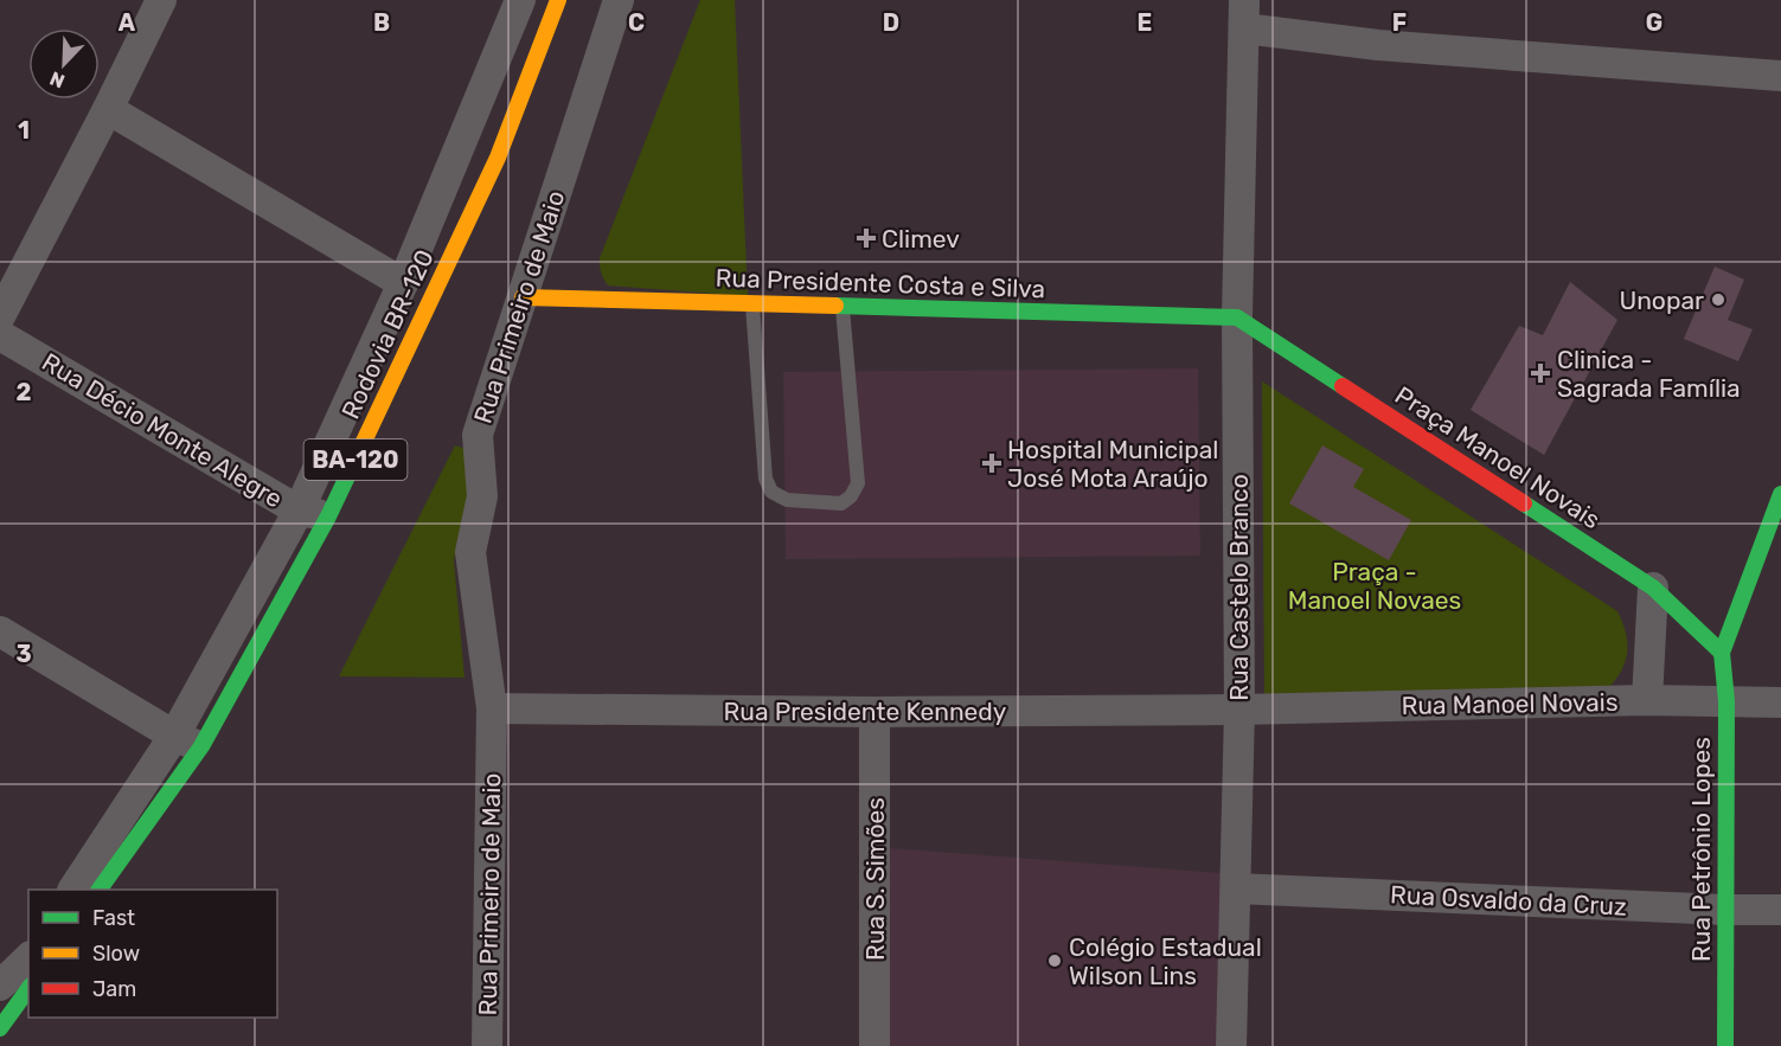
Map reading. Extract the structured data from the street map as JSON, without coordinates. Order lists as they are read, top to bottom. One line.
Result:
{"streets":{"street":["Rua Presidente Costa e Silva","Rua Primeiro de Maio","Rodovia BR-120","Rua Décio Monte Alegre","Praça Manoel Novais","BA-120","Rua Castelo Branco","Rua Manoel Novais","Rua Presidente Kennedy","Rua Petrônio Lopes","Rua S. Simões","Rua Osvaldo da Cruz"]},"crossings":[["Rua Presidente Costa e Silva","Rua Primeiro de Maio"],["Rua Presidente Costa e Silva","Praça Manoel Novais"],["Rua Presidente Costa e Silva","Rua Castelo Branco"],["Rua Primeiro de Maio","Rua Presidente Kennedy"],["Rodovia BR-120","Rua Décio Monte Alegre"],["Praça Manoel Novais","Rua Castelo Branco"],["Praça Manoel Novais","Rua Petrônio Lopes"],["Rua Castelo Branco","Rua Manoel Novais"],["Rua Castelo Branco","Rua Presidente Kennedy"],["Rua Castelo Branco","Rua Osvaldo da Cruz"],["Rua Manoel Novais","Rua Presidente Kennedy"],["Rua Manoel Novais","Rua Petrônio Lopes"],["Rua Presidente Kennedy","Rua S. Simões"],["Rua Petrônio Lopes","Rua Osvaldo da Cruz"]],"parks":["Praça - Manoel Novaes"],"places":{"health":["Climev","Clinica - Sagrada Família","Hospital Municipal José Mota Araújo"],"other":["Unopar","Colégio Estadual Wilson Lins"]},"legend":["Fast","Slow","Jam"],"north":"bottom left","grid":{"columns":["A","B","C","D","E","F","G"],"rows":["1","2","3"]}}
